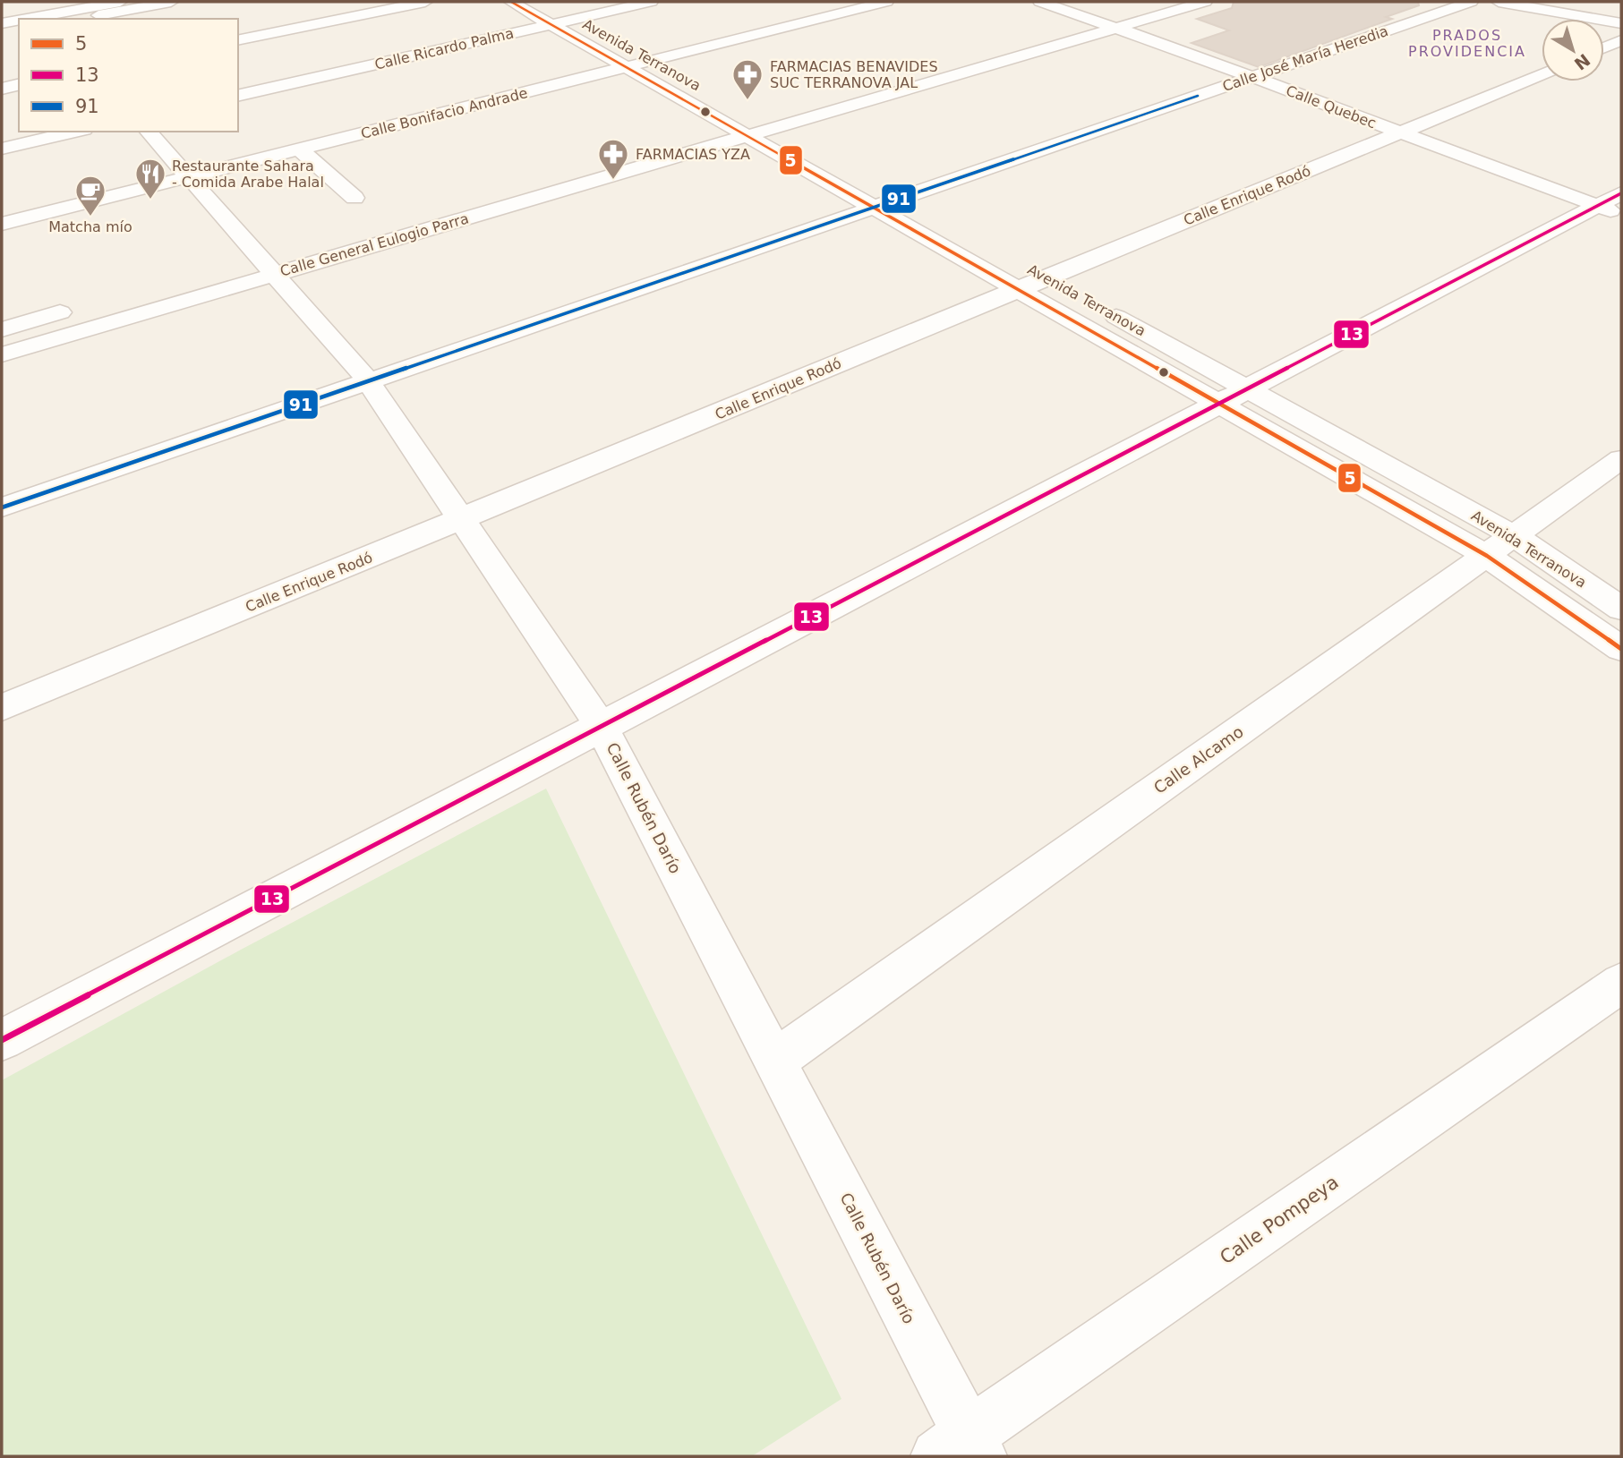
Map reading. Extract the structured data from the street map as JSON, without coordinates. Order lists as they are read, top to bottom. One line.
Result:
{"streets":{"street":["Calle Ricardo Palma","Avenida Terranova","Calle José María Heredia","Calle Quebec","Calle Bonifacio Andrade","Calle Enrique Rodó","Calle General Eulogio Parra","Calle Alcamo","Calle Rubén Darío","Calle Pompeya"]},"crossings":[["Calle Ricardo Palma","Avenida Terranova"],["Avenida Terranova","Calle José María Heredia"],["Avenida Terranova","Calle Bonifacio Andrade"],["Avenida Terranova","Calle Enrique Rodó"],["Avenida Terranova","Calle General Eulogio Parra"],["Avenida Terranova","Calle Alcamo"],["Calle José María Heredia","Calle Quebec"],["Calle Quebec","Calle Enrique Rodó"],["Calle Bonifacio Andrade","Calle Rubén Darío"],["Calle Enrique Rodó","Calle Rubén Darío"],["Calle General Eulogio Parra","Calle Rubén Darío"],["Calle Alcamo","Calle Rubén Darío"],["Calle Rubén Darío","Calle Pompeya"]],"districts":["PRADOS PROVIDENCIA"],"places":{"pharmacy":["FARMACIAS BENAVIDES SUC TERRANOVA JAL","FARMACIAS YZA"],"restaurant":["Restaurante Sahara - Comida Arabe Halal"],"cafe":["Matcha mío"]},"lines":["transit line 5","transit line 91","transit line 13"],"legend":["5","13","91"],"north":"bottom right"}
